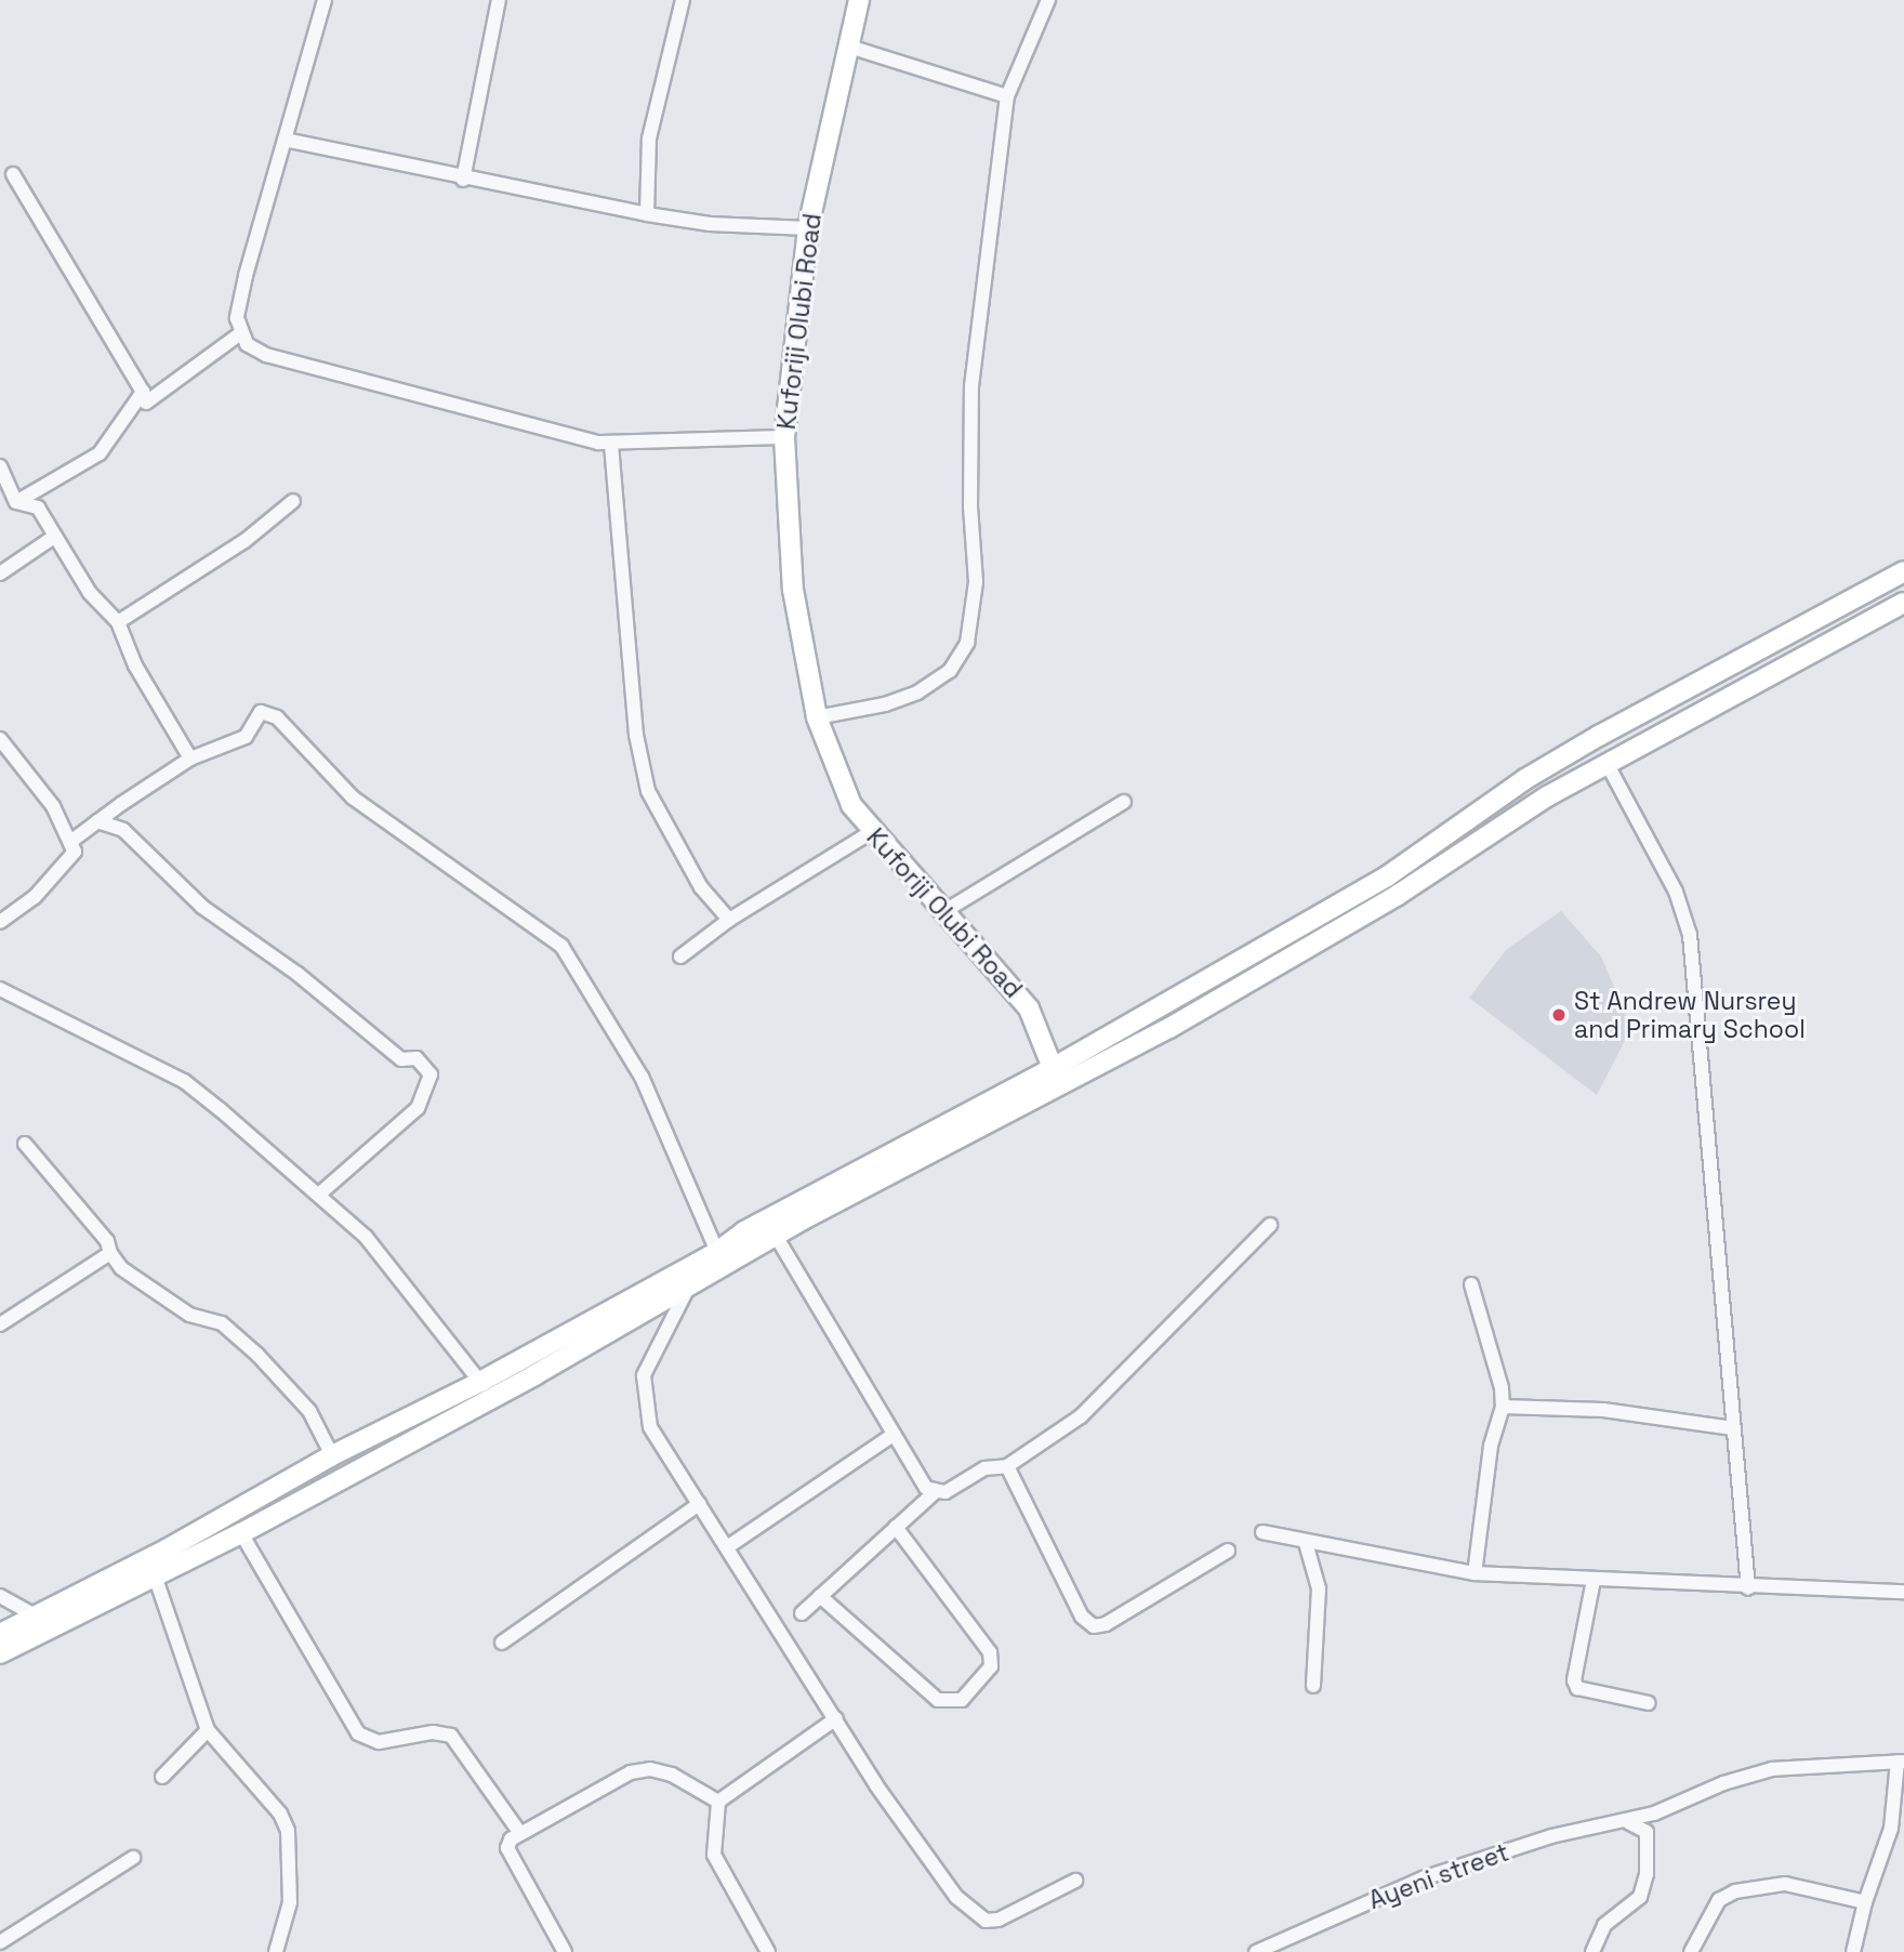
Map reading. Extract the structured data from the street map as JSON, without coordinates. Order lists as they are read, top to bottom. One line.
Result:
{"streets":{"main road":["Kuforiji Olubi Road"],"street":["Ayeni street"]},"places":["St Andrew Nursrey and Primary School"]}
